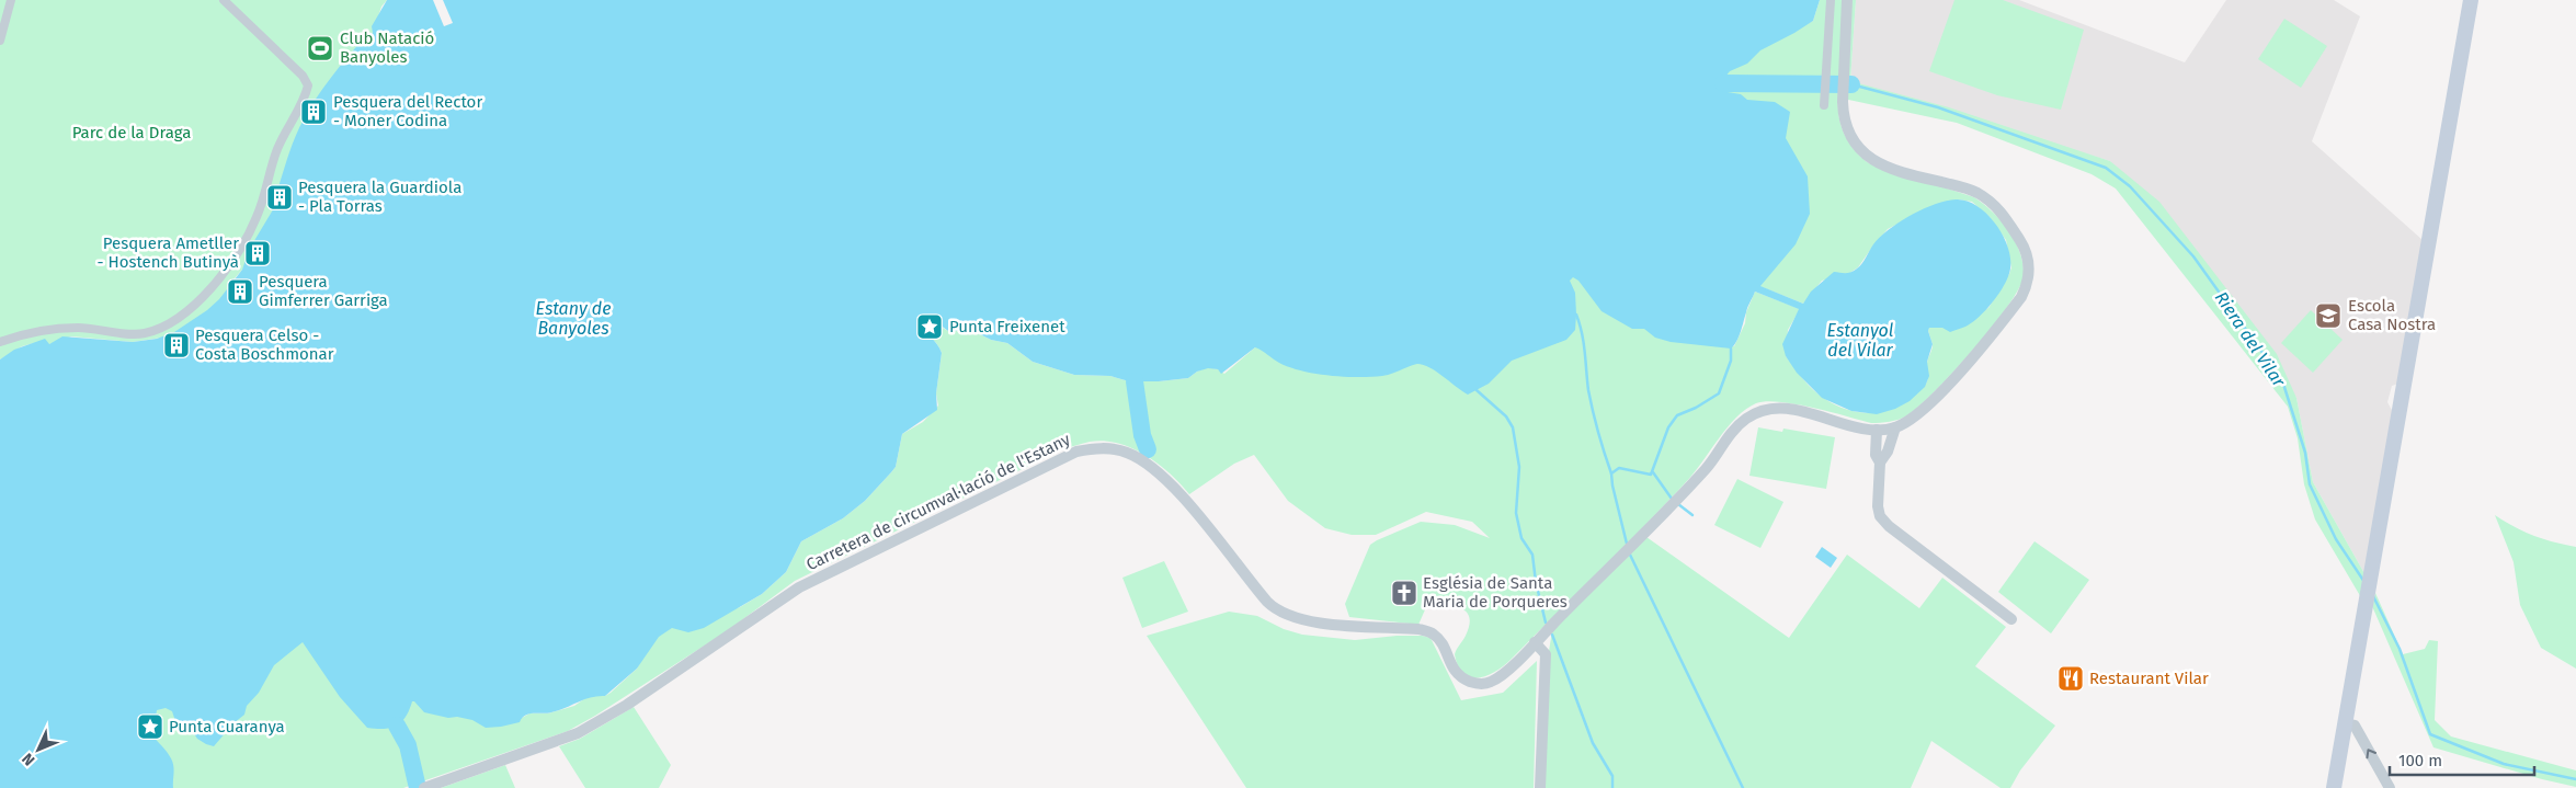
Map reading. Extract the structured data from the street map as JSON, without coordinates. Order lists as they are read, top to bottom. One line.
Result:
{"streets":{"street":["Carretera de circumval·lació de l'Estany"]},"water":["Estany de Banyoles","Estanyol del Vilar","Riera del Vilar"],"parks":["Parc de la Draga"],"places":{"sports":["Club Natació Banyoles"],"building":["Pesquera del Rector - Moner Codina","Pesquera la Guardiola - Pla Torras","Pesquera Ametller - Hostench Butinyà","Pesquera Gimferrer Garriga","Pesquera Celso - Costa Boschmonar"],"school or university":["Escola Casa Nostra"],"place":["Punta Freixenet","Punta Cuaranya"],"church":["Església de Santa Maria de Porqueres"],"restaurant":["Restaurant Vilar"]},"scale_bar":"100 m","north":"bottom left"}
